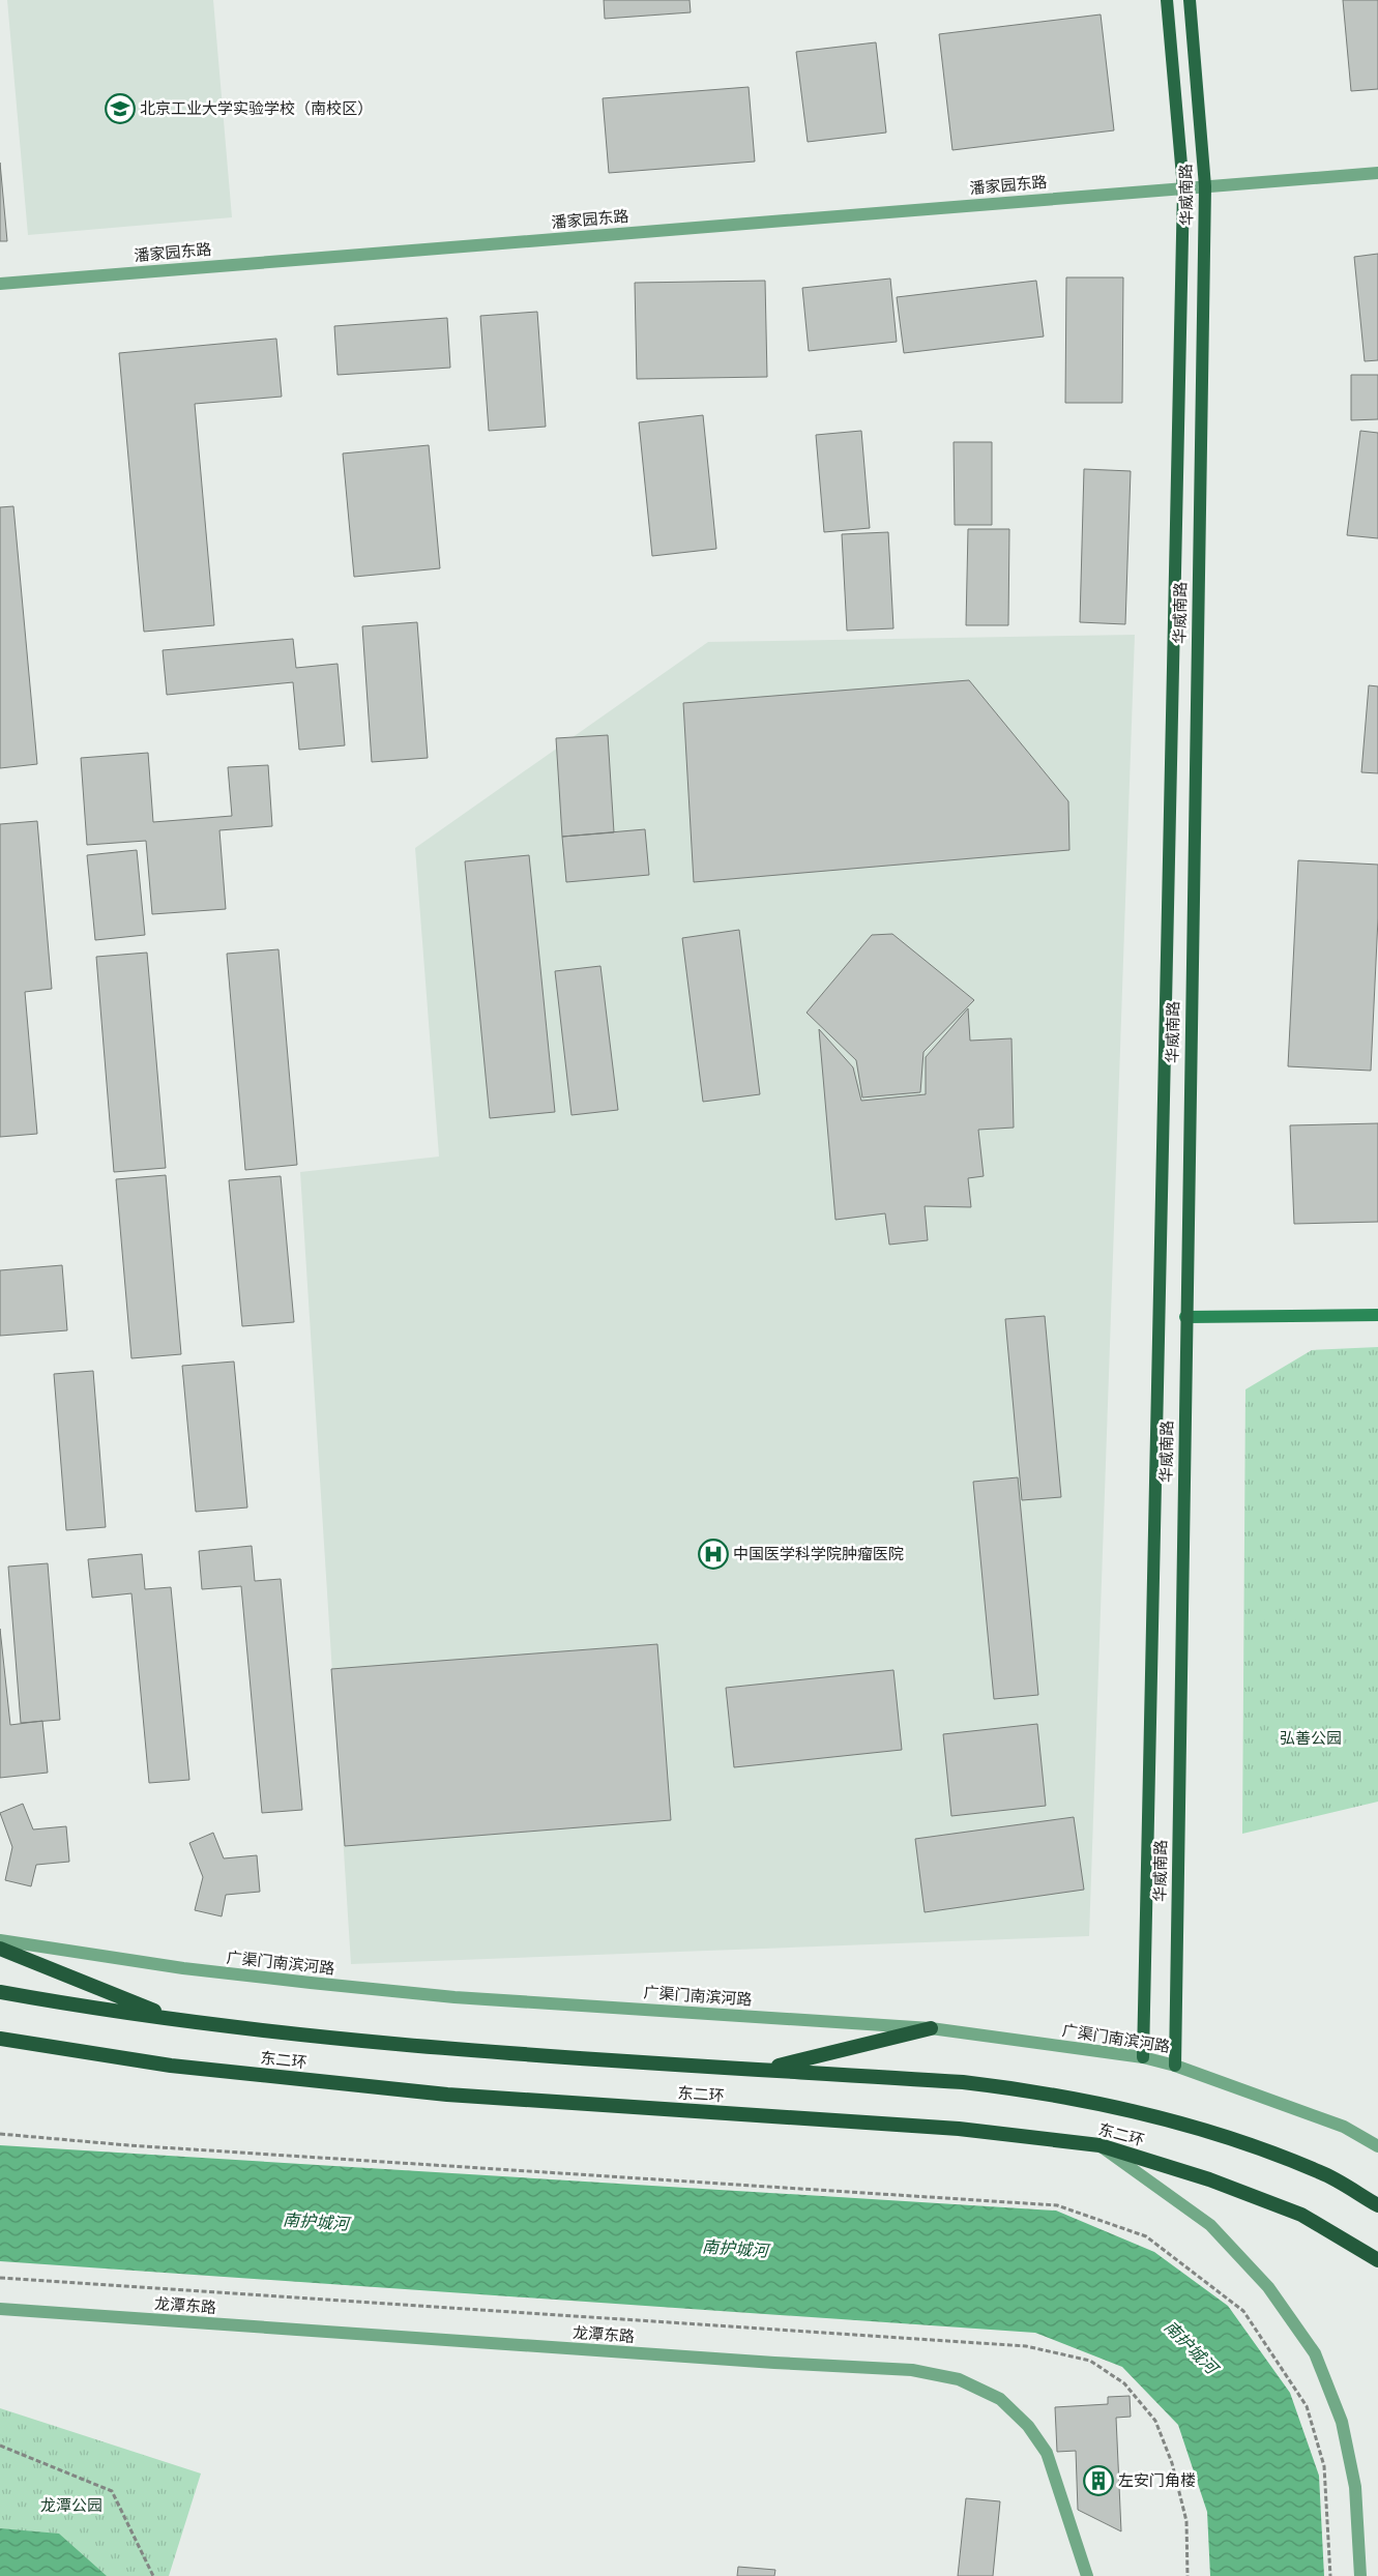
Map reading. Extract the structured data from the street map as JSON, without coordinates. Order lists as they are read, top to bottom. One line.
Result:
{"streets":{"highway":["东二环"],"main road":["华威南路"],"street":["潘家园东路","广渠门南滨河路","龙潭东路"]},"crossings":[["潘家园东路","华威南路"],["华威南路","广渠门南滨河路"]],"water":["南护城河"],"parks":["弘善公园","龙潭公园"],"places":{"school or university":["北京工业大学实验学校（南校区）"],"hospital":["中国医学科学院肿瘤医院"],"building":["左安门角楼"]}}
